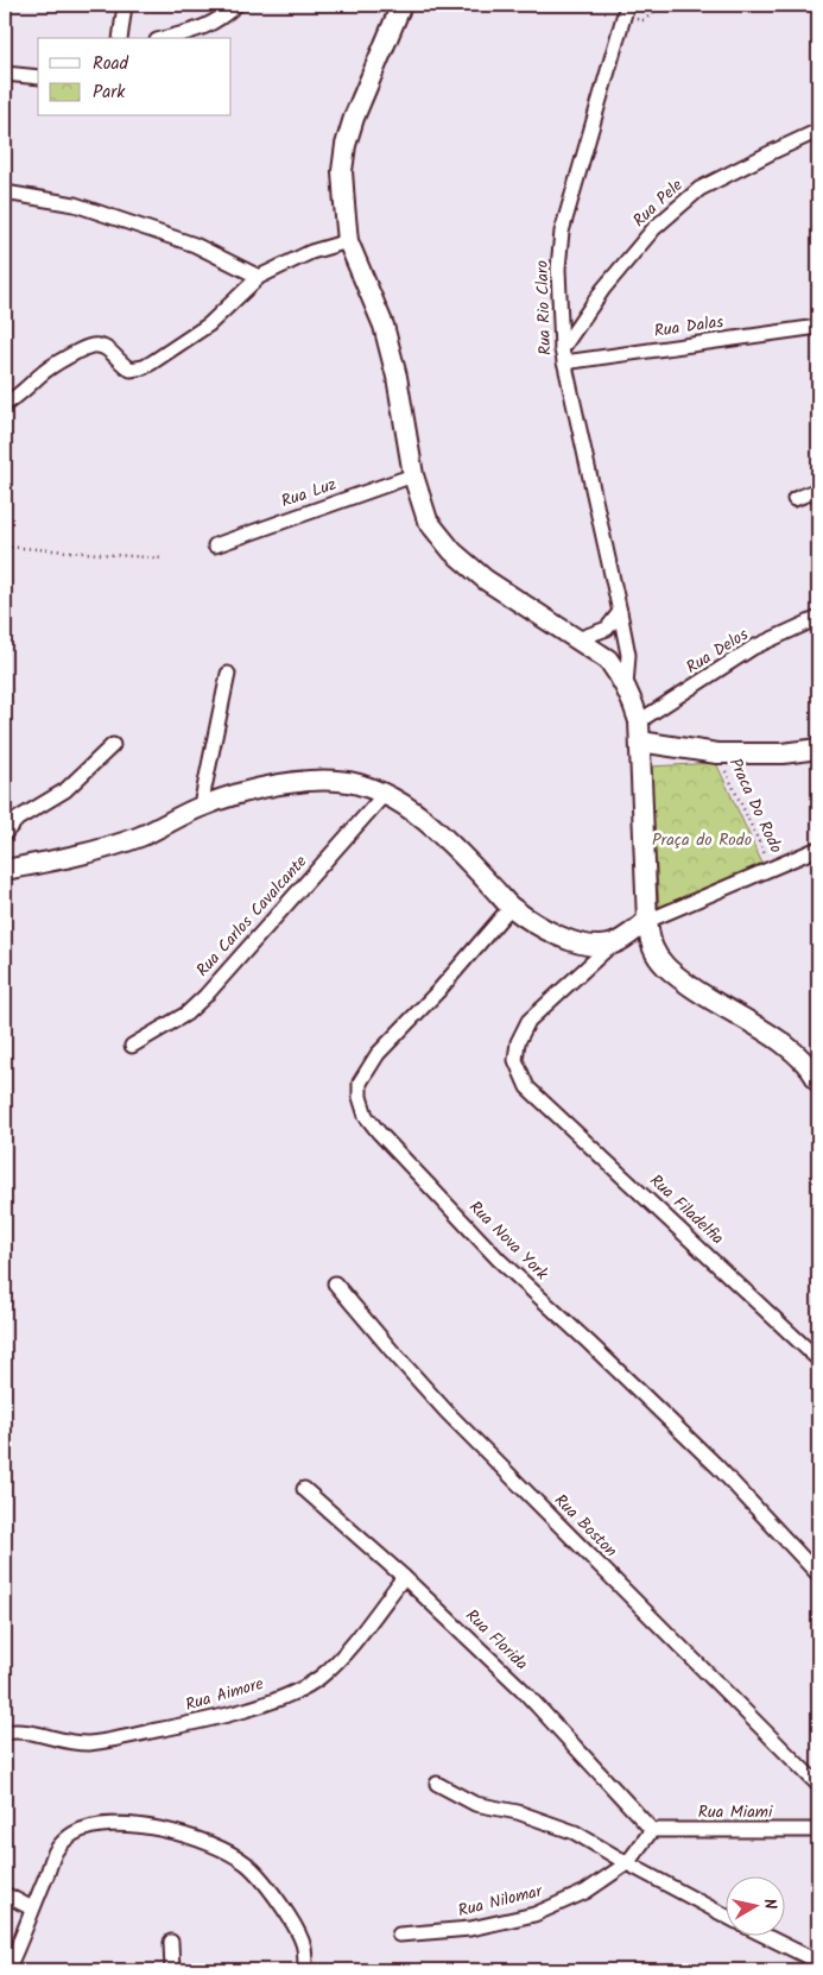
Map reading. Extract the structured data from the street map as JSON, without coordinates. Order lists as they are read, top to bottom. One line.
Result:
{"streets":{"street":["Rua Pele","Rua Rio Claro","Rua Dalas","Rua Luz","Rua Delos","Rua Carlos Cavalcante","Rua Filadelfia","Rua Nova York","Rua Boston","Rua Florida","Rua Aimore","Rua Miami","Rua Nilomar"],"path":["Praca Do Rodo"]},"crossings":[["Rua Pele","Rua Rio Claro"],["Rua Pele","Rua Dalas"],["Rua Rio Claro","Rua Dalas"],["Rua Florida","Rua Aimore"],["Rua Florida","Rua Miami"],["Rua Florida","Rua Nilomar"],["Rua Miami","Rua Nilomar"]],"parks":["Praça do Rodo"],"legend":["Road","Park"],"north":"right"}
